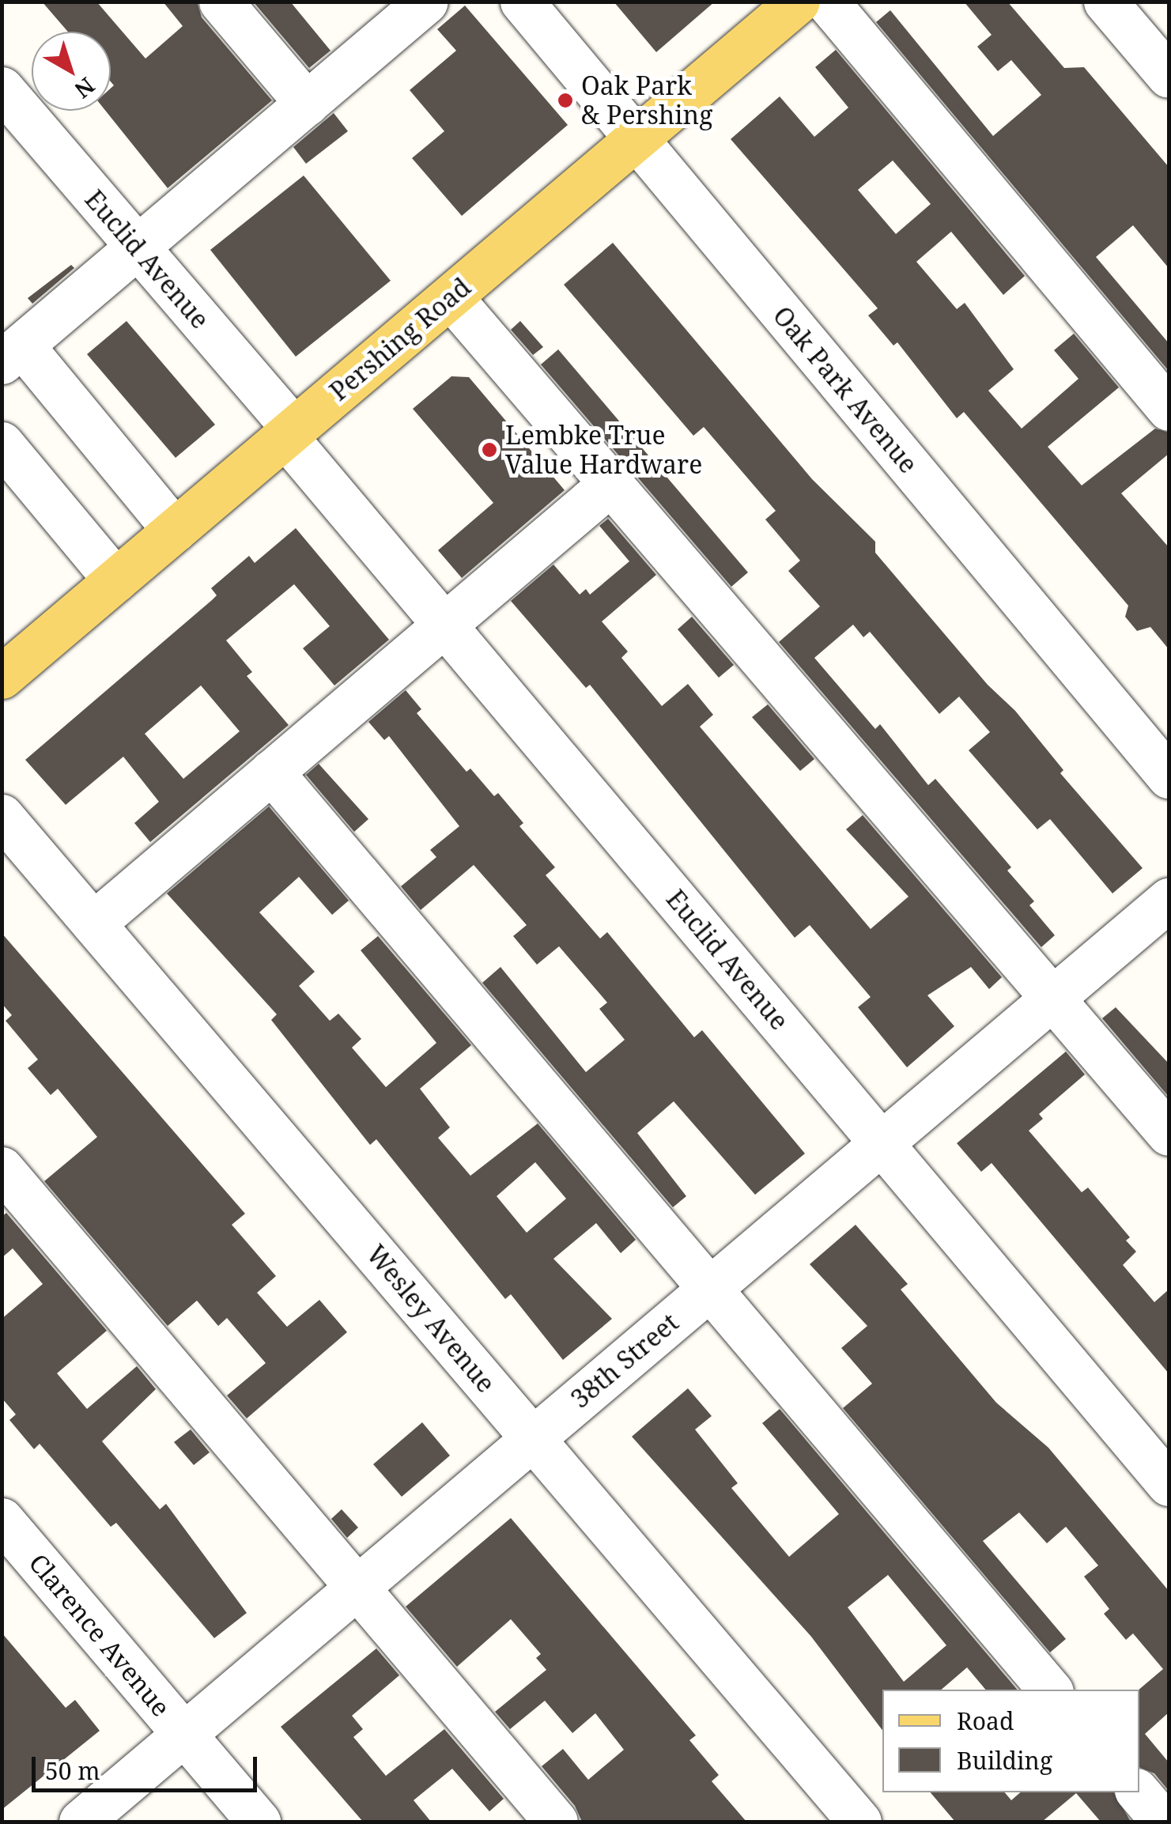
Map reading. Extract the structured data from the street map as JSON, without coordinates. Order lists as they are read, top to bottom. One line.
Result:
{"streets":{"main road":["Pershing Road"],"street":["Euclid Avenue","Oak Park Avenue","Wesley Avenue","38th Street","Clarence Avenue"]},"crossings":[["Euclid Avenue","Pershing Road"],["Euclid Avenue","38th Street"],["Pershing Road","Oak Park Avenue"],["Wesley Avenue","38th Street"],["38th Street","Clarence Avenue"]],"places":["Oak Park & Pershing","Lembke True Value Hardware"],"legend":["Road","Building"],"scale_bar":"50 m","north":"bottom right"}
